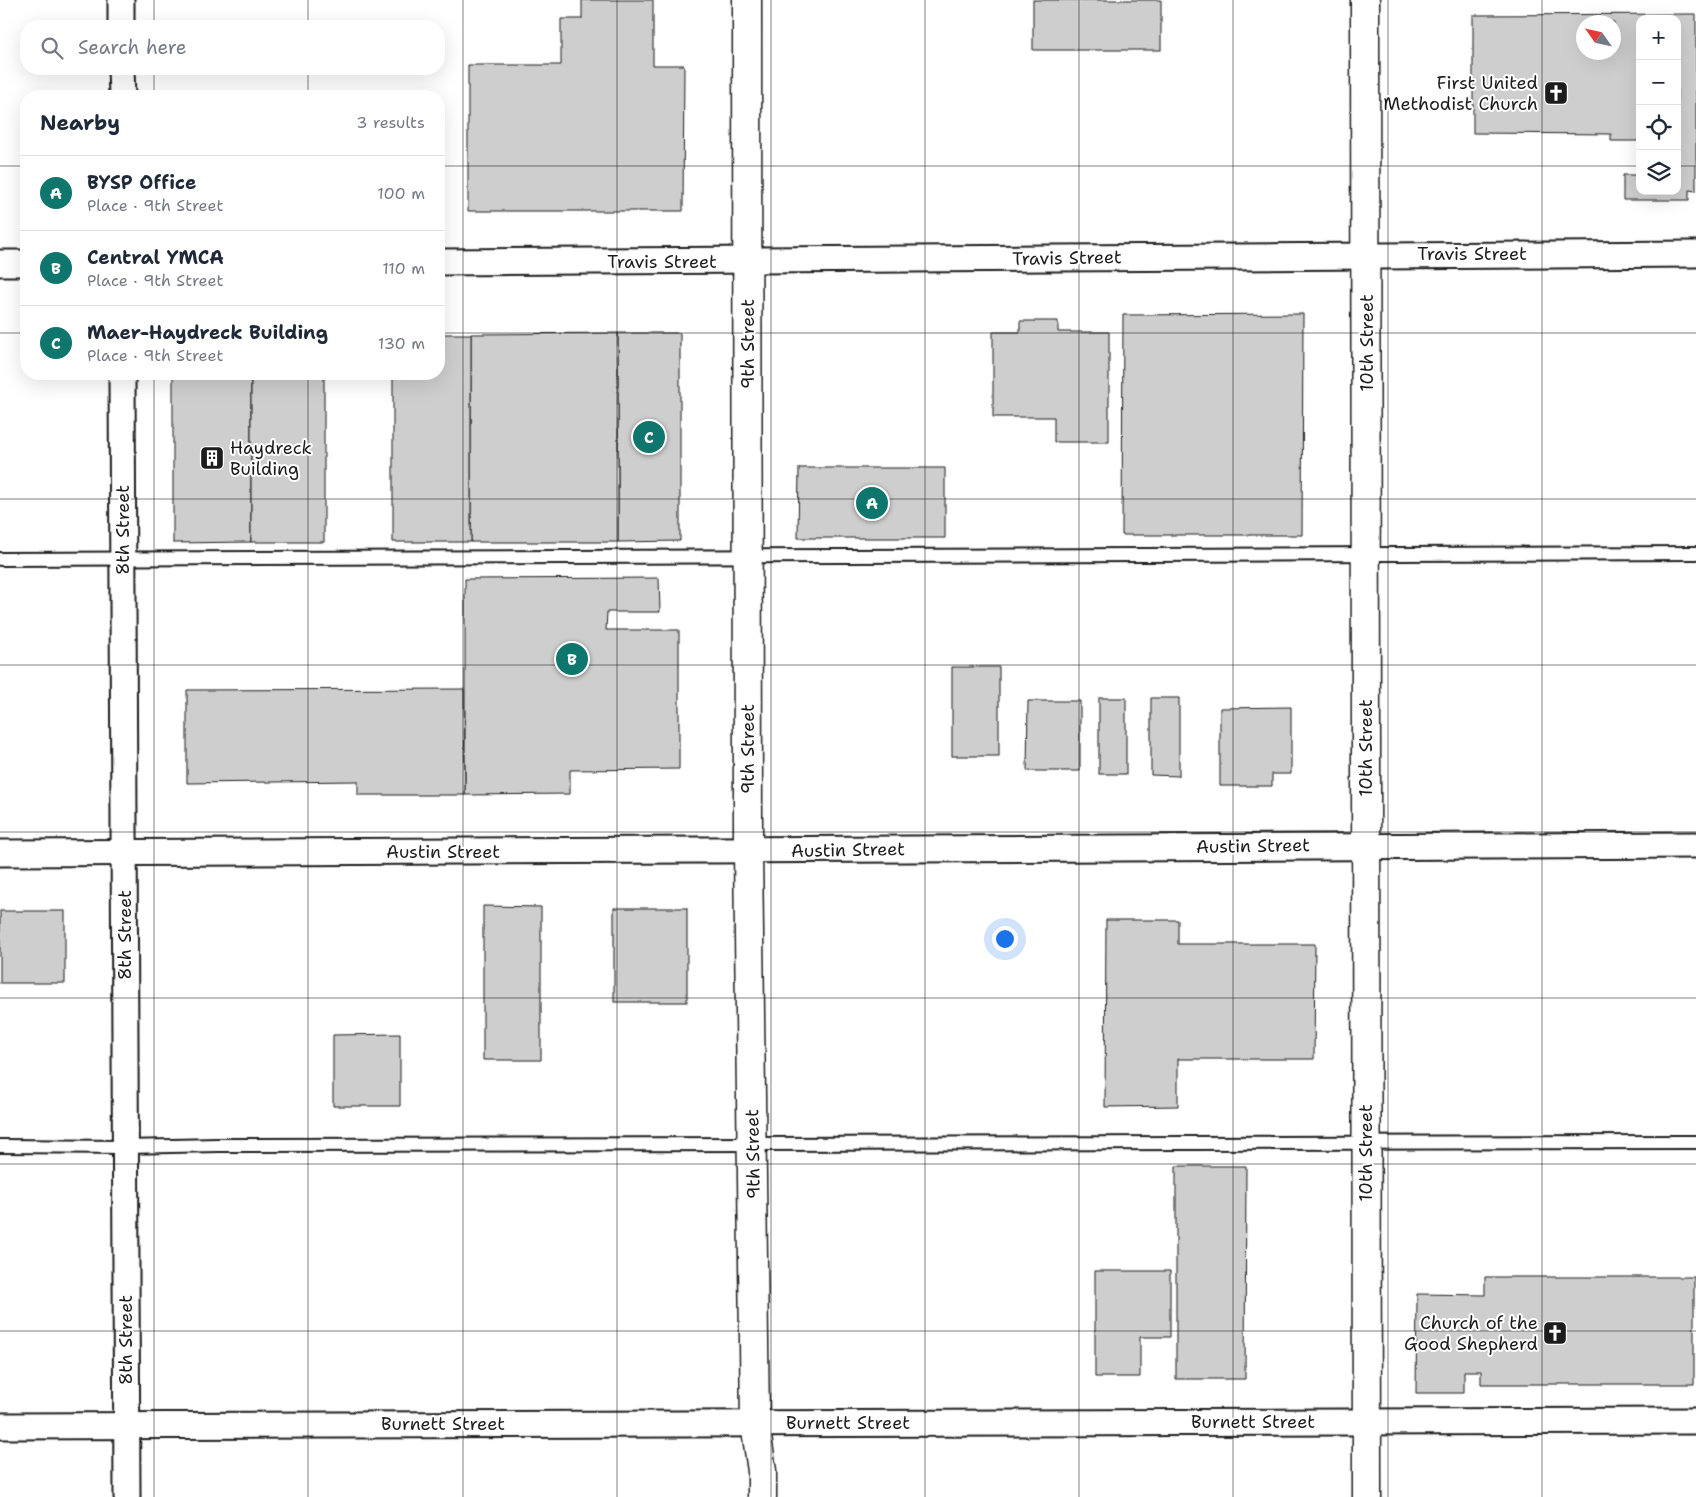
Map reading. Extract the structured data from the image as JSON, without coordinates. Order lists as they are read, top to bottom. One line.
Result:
{"streets":{"street":["Travis Street","10th Street","9th Street","8th Street","Austin Street","Burnett Street"]},"crossings":[["Travis Street","10th Street"],["Travis Street","9th Street"],["10th Street","Austin Street"],["10th Street","Burnett Street"],["9th Street","Austin Street"],["9th Street","Burnett Street"],["8th Street","Austin Street"],["8th Street","Burnett Street"]],"places":{"church":["First United Methodist Church","Church of the Good Shepherd"],"building":["Haydreck Building"]},"north":"top left","page":{"map_buttons":["+","−"],"search":"Search here","heading":["Nearby","3 results"],"list":[{"mark":"A","name":"BYSP Office","note":"Place · 9th Street","value":"100 m"},{"mark":"B","name":"Central YMCA","note":"Place · 9th Street","value":"110 m"},{"mark":"C","name":"Maer-Haydreck Building","note":"Place · 9th Street","value":"130 m"}],"pins":["C","A","B"]}}
